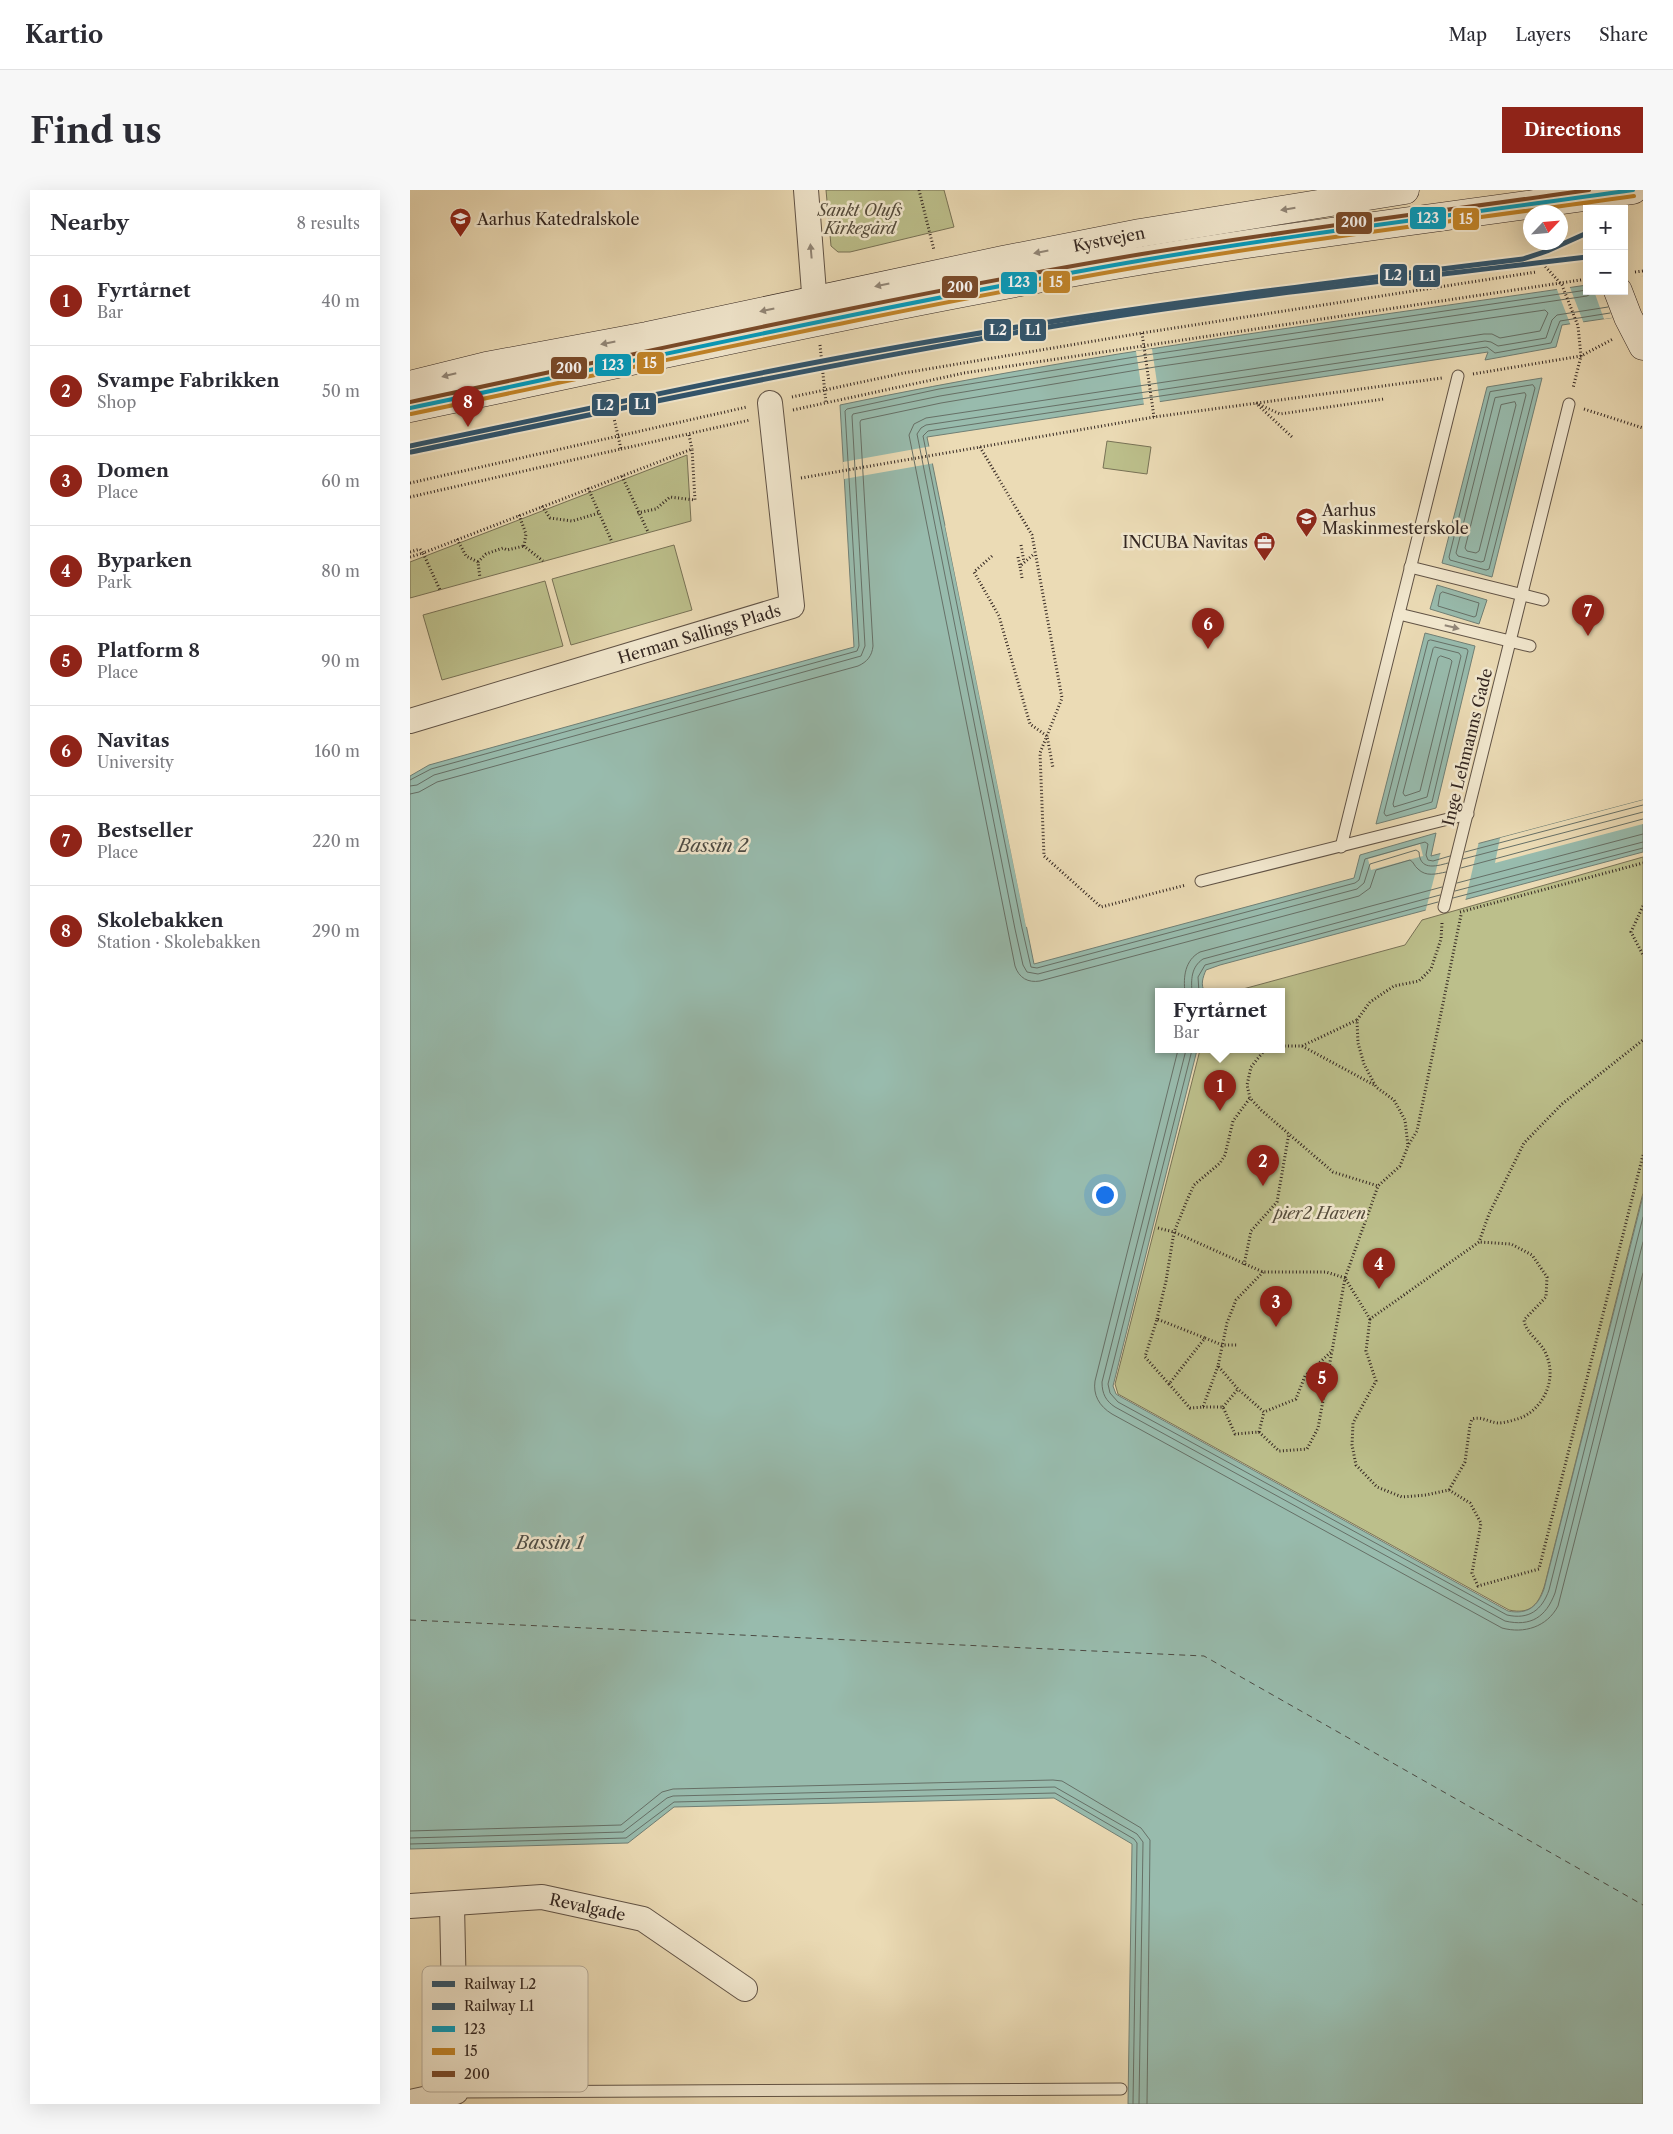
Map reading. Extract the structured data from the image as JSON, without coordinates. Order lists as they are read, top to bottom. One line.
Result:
{"streets":{"street":["Kystvejen","Herman Sallings Plads","Revalgade"],"lane":["Inge Lehmanns Gade"]},"water":["Bassin 2","Bassin 1"],"parks":["Sankt Olufs Kirkegård","pier2 Haven"],"places":{"school or university":["Aarhus Katedralskole","Aarhus Maskinmesterskole"],"office":["INCUBA Navitas"]},"lines":["transit line 123","transit line 200","transit line 15","rail line L2","rail line L1"],"legend":["Railway L2","Railway L1","123","15","200"],"north":"top right","page":{"header":"Kartio","nav":["Map","Layers","Share"],"buttons":"Directions","title":"Find us","heading":["Nearby","8 results"],"map_buttons":["+","−"],"list":[{"mark":"1","name":"Fyrtårnet","note":"Bar","value":"40 m"},{"mark":"2","name":"Svampe Fabrikken","note":"Shop","value":"50 m"},{"mark":"3","name":"Domen","note":"Place","value":"60 m"},{"mark":"4","name":"Byparken","note":"Park","value":"80 m"},{"mark":"5","name":"Platform 8","note":"Place","value":"90 m"},{"mark":"6","name":"Navitas","note":"University","value":"160 m"},{"mark":"7","name":"Bestseller","note":"Place","value":"220 m"},{"mark":"8","name":"Skolebakken","note":"Station · Skolebakken","value":"290 m"}],"pins":["8","7","6","1","2","4","3","5"],"popup":["Fyrtårnet","Bar"]}}
